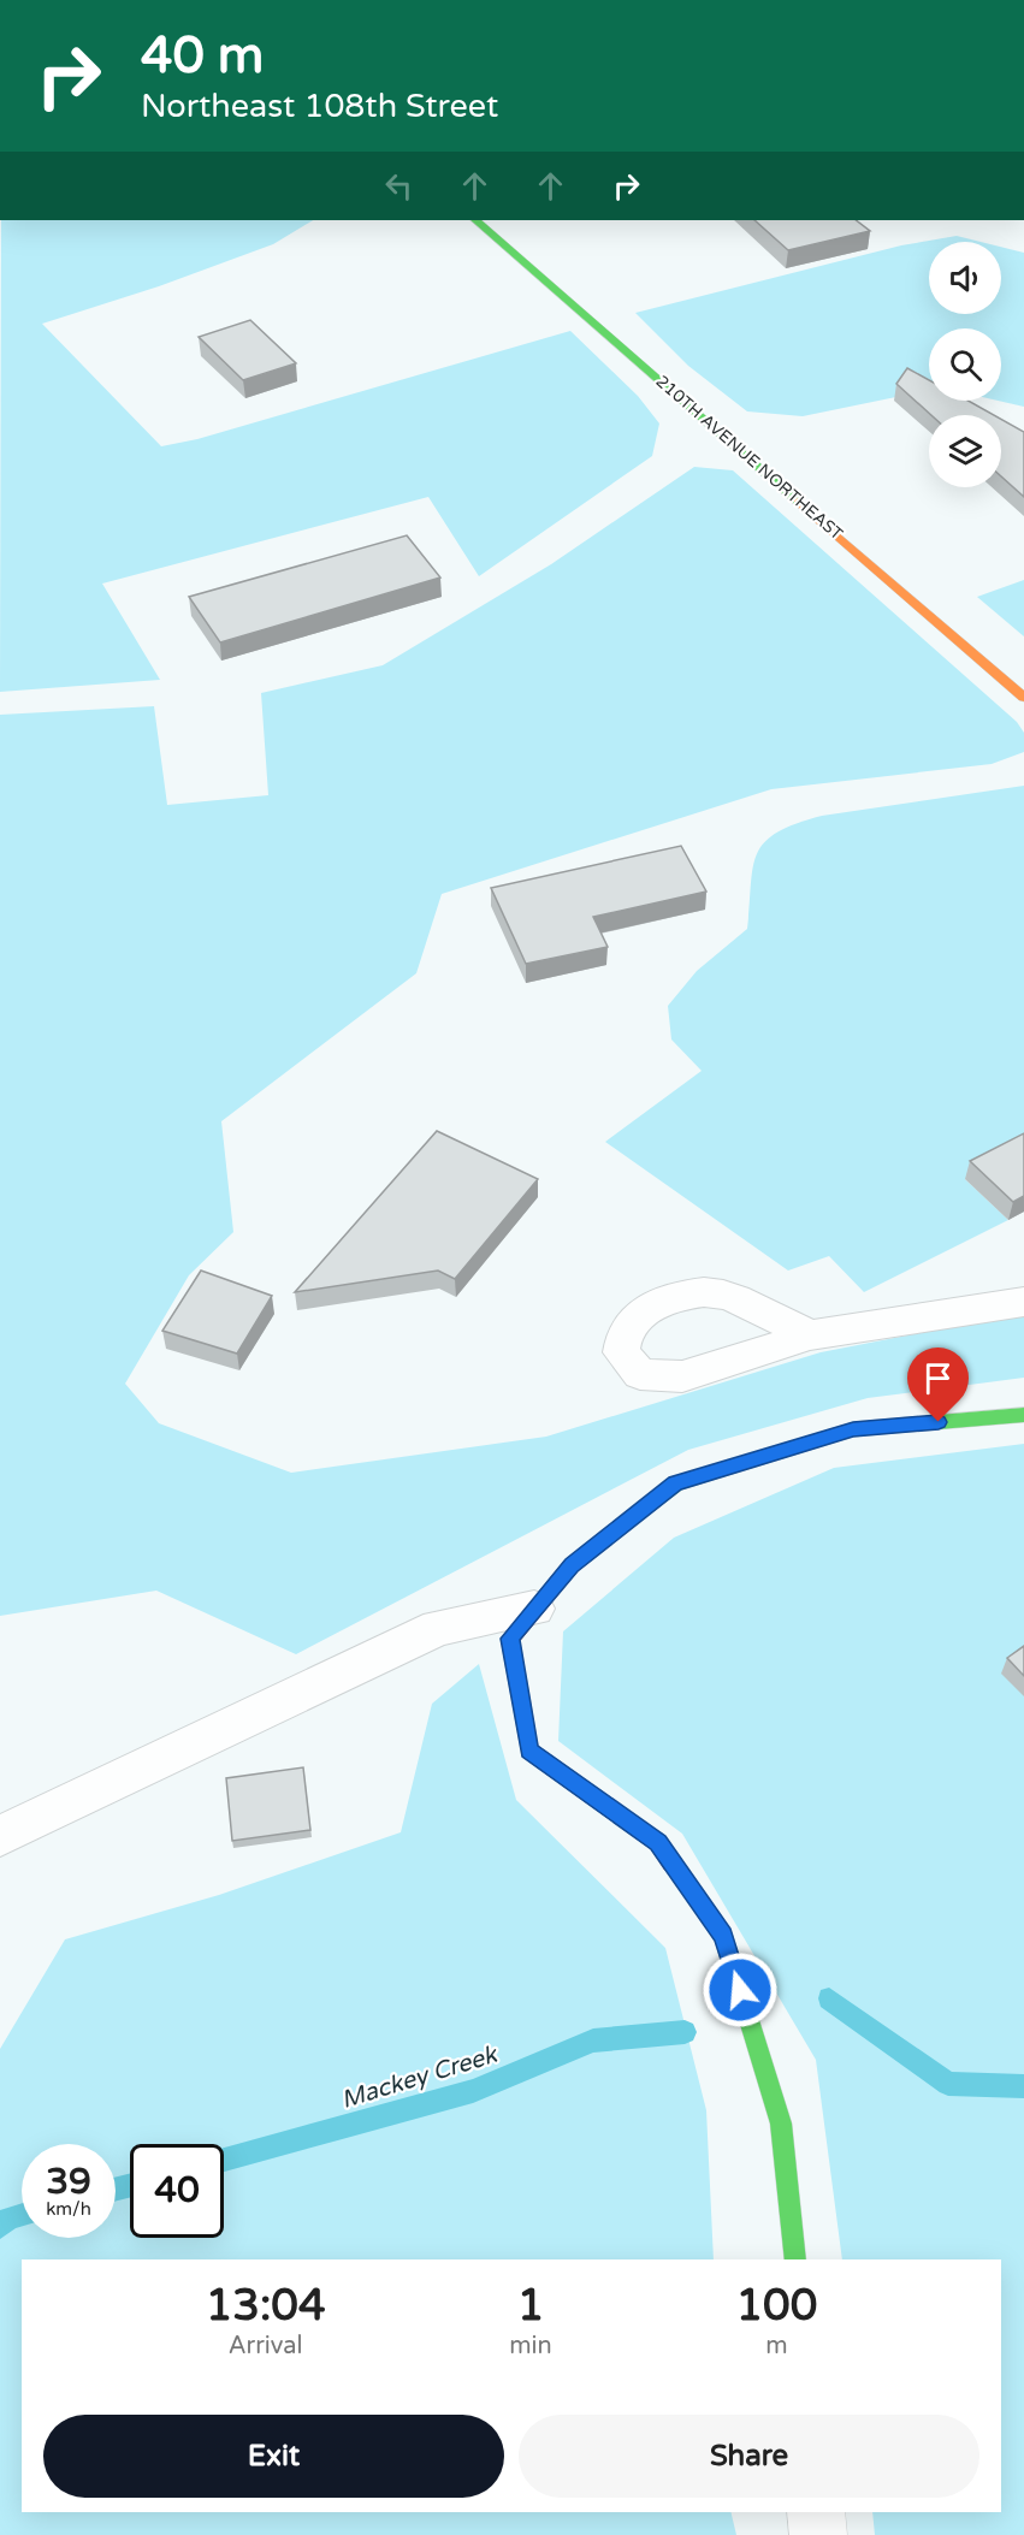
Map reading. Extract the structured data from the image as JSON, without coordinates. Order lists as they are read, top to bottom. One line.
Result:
{"streets":{"street":["210TH AVENUE NORTHEAST"]},"water":["Mackey Creek"],"page":{"turn":["40 m","Northeast 108th Street"],"speed":"39 km/h","limit":"40","eta":["13:04","Arrival","1","min","100","m"],"buttons":["Exit","Share"]}}
